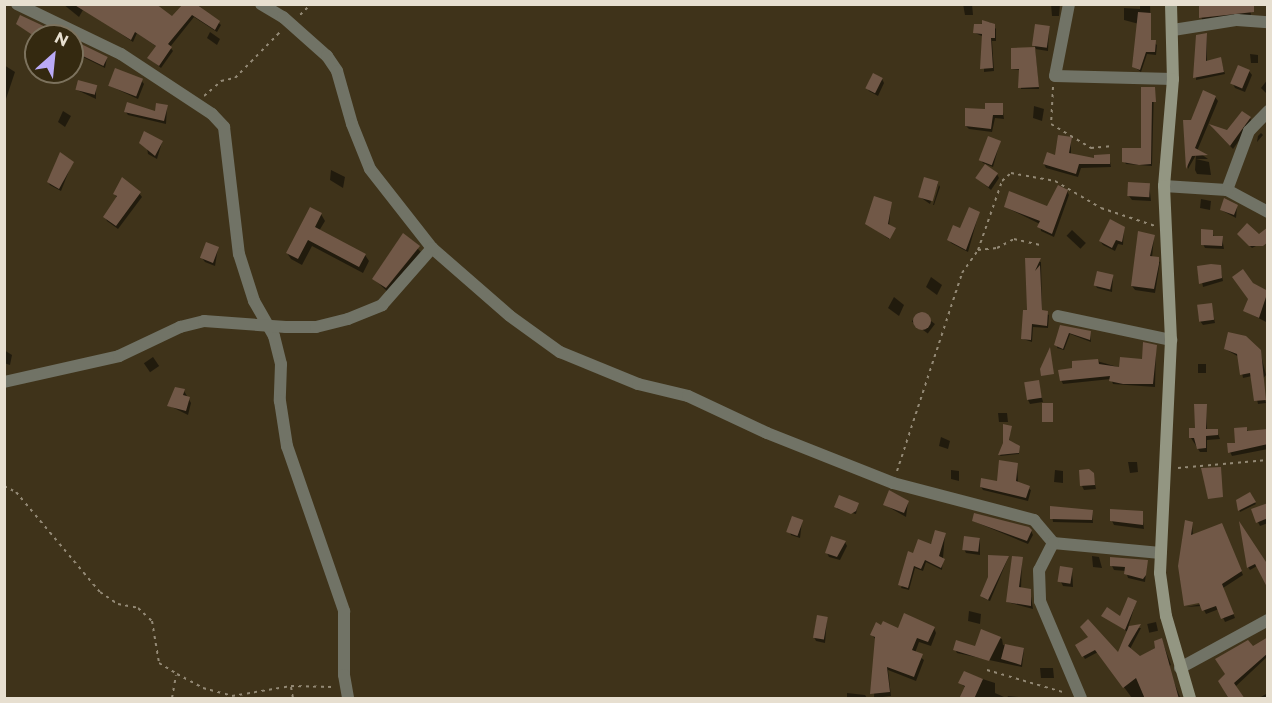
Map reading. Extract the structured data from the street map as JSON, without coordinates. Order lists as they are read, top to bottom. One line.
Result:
{"north":"top right"}
